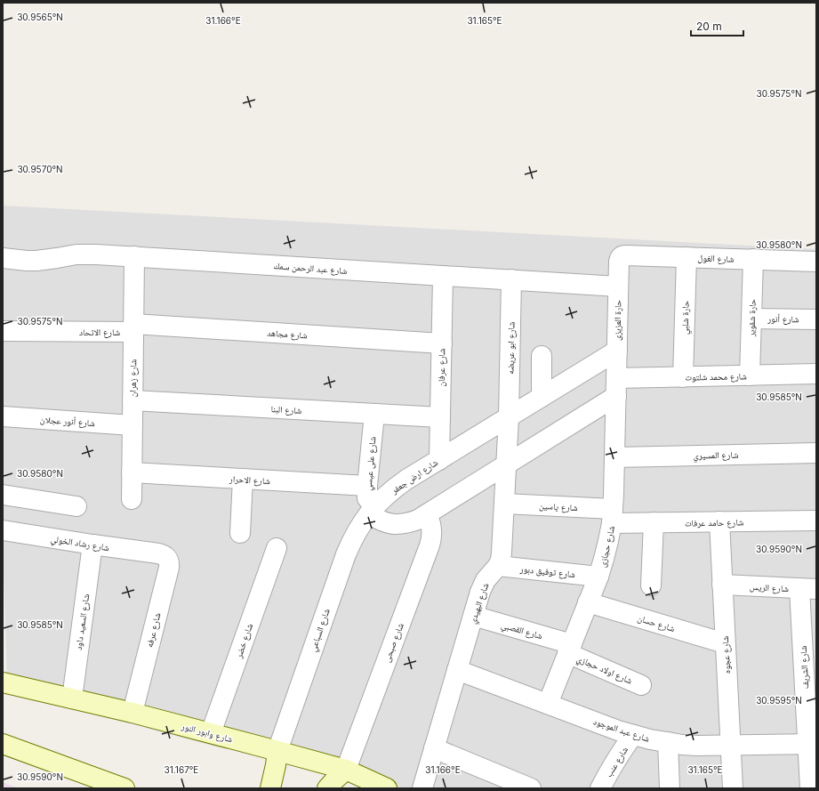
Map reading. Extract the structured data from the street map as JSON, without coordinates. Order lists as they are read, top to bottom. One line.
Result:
{"streets":{"main road":["شارع وابور النور"],"street":["شارع الغول","شارع عبد الرحمن سمك","حارة شلبي","حارة شقوير","شارع أنور","حارة العزيزى","شارع الاتحاد","شارع مجاهد","شارع ابو عريضه","شارع عرفان","شارع محمد شلتوت","شارع زهران","شارع البنا","شارع أنور عجلان","شارع المسيري","شارع على عيسي","شارع ارض جعفر","شارع الاحرار","شارع ياسين","شارع حامد عرفات","شارع رشاد الخولي","شارع حجازى","شارع توفيق دبور","شارع الريس","شارع البهيدي","شارع السعيد داود","شارع حسان","شارع عرفه","شارع السباعي","شارع القصبي","شارع خضر","شارع صبحى","شارع عجوه","شارع الشريف","شارع اولاد حجازي","شارع عبد الموجود","شارع عنب"]},"crossings":[["شارع الغول","حارة شلبي"],["شارع الغول","حارة شقوير"],["شارع الغول","حارة العزيزى"],["شارع عبد الرحمن سمك","حارة العزيزى"],["شارع عبد الرحمن سمك","شارع ابو عريضه"],["شارع عبد الرحمن سمك","شارع عرفان"],["شارع عبد الرحمن سمك","شارع زهران"],["حارة شلبي","شارع محمد شلتوت"],["حارة شقوير","شارع أنور"],["حارة شقوير","شارع محمد شلتوت"],["حارة العزيزى","شارع محمد شلتوت"],["حارة العزيزى","شارع ارض جعفر"],["حارة العزيزى","شارع حجازى"],["شارع الاتحاد","شارع مجاهد"],["شارع الاتحاد","شارع زهران"],["شارع مجاهد","شارع عرفان"],["شارع مجاهد","شارع زهران"],["شارع ابو عريضه","شارع ارض جعفر"],["شارع ابو عريضه","شارع البهيدي"],["شارع عرفان","شارع البنا"],["شارع عرفان","شارع ارض جعفر"],["شارع محمد شلتوت","شارع حجازى"],["شارع زهران","شارع البنا"],["شارع زهران","شارع أنور عجلان"],["شارع زهران","شارع الاحرار"],["شارع البنا","شارع على عيسي"],["شارع المسيري","شارع حجازى"],["شارع على عيسي","شارع ارض جعفر"],["شارع على عيسي","شارع الاحرار"],["شارع على عيسي","شارع السباعي"],["شارع ارض جعفر","شارع البهيدي"],["شارع ارض جعفر","شارع السباعي"],["شارع ياسين","شارع حامد عرفات"],["شارع ياسين","شارع حجازى"],["شارع ياسين","شارع البهيدي"],["شارع حامد عرفات","شارع حجازى"],["شارع حامد عرفات","شارع عجوه"],["شارع رشاد الخولي","شارع السعيد داود"],["شارع رشاد الخولي","شارع عرفه"],["شارع حجازى","شارع توفيق دبور"],["شارع حجازى","شارع حسان"],["شارع حجازى","شارع القصبي"],["شارع حجازى","شارع اولاد حجازي"],["شارع حجازى","شارع عبد الموجود"],["شارع توفيق دبور","شارع البهيدي"],["شارع الريس","شارع عجوه"],["شارع الريس","شارع الشريف"],["شارع البهيدي","شارع القصبي"],["شارع البهيدي","شارع عبد الموجود"],["شارع السعيد داود","شارع وابور النور"],["شارع حسان","شارع عجوه"],["شارع عرفه","شارع وابور النور"],["شارع السباعي","شارع وابور النور"],["شارع القصبي","شارع اولاد حجازي"],["شارع خضر","شارع وابور النور"],["شارع صبحى","شارع وابور النور"],["شارع عجوه","شارع عبد الموجود"],["شارع الشريف","شارع عبد الموجود"],["شارع عبد الموجود","شارع عنب"]],"scale_bar":"20 m","coordinates":["30.9565°N","31.166°E","31.165°E","30.9575°N","30.9570°N","30.9580°N","30.9585°N","30.9590°N","30.9595°N","31.167°E"]}
